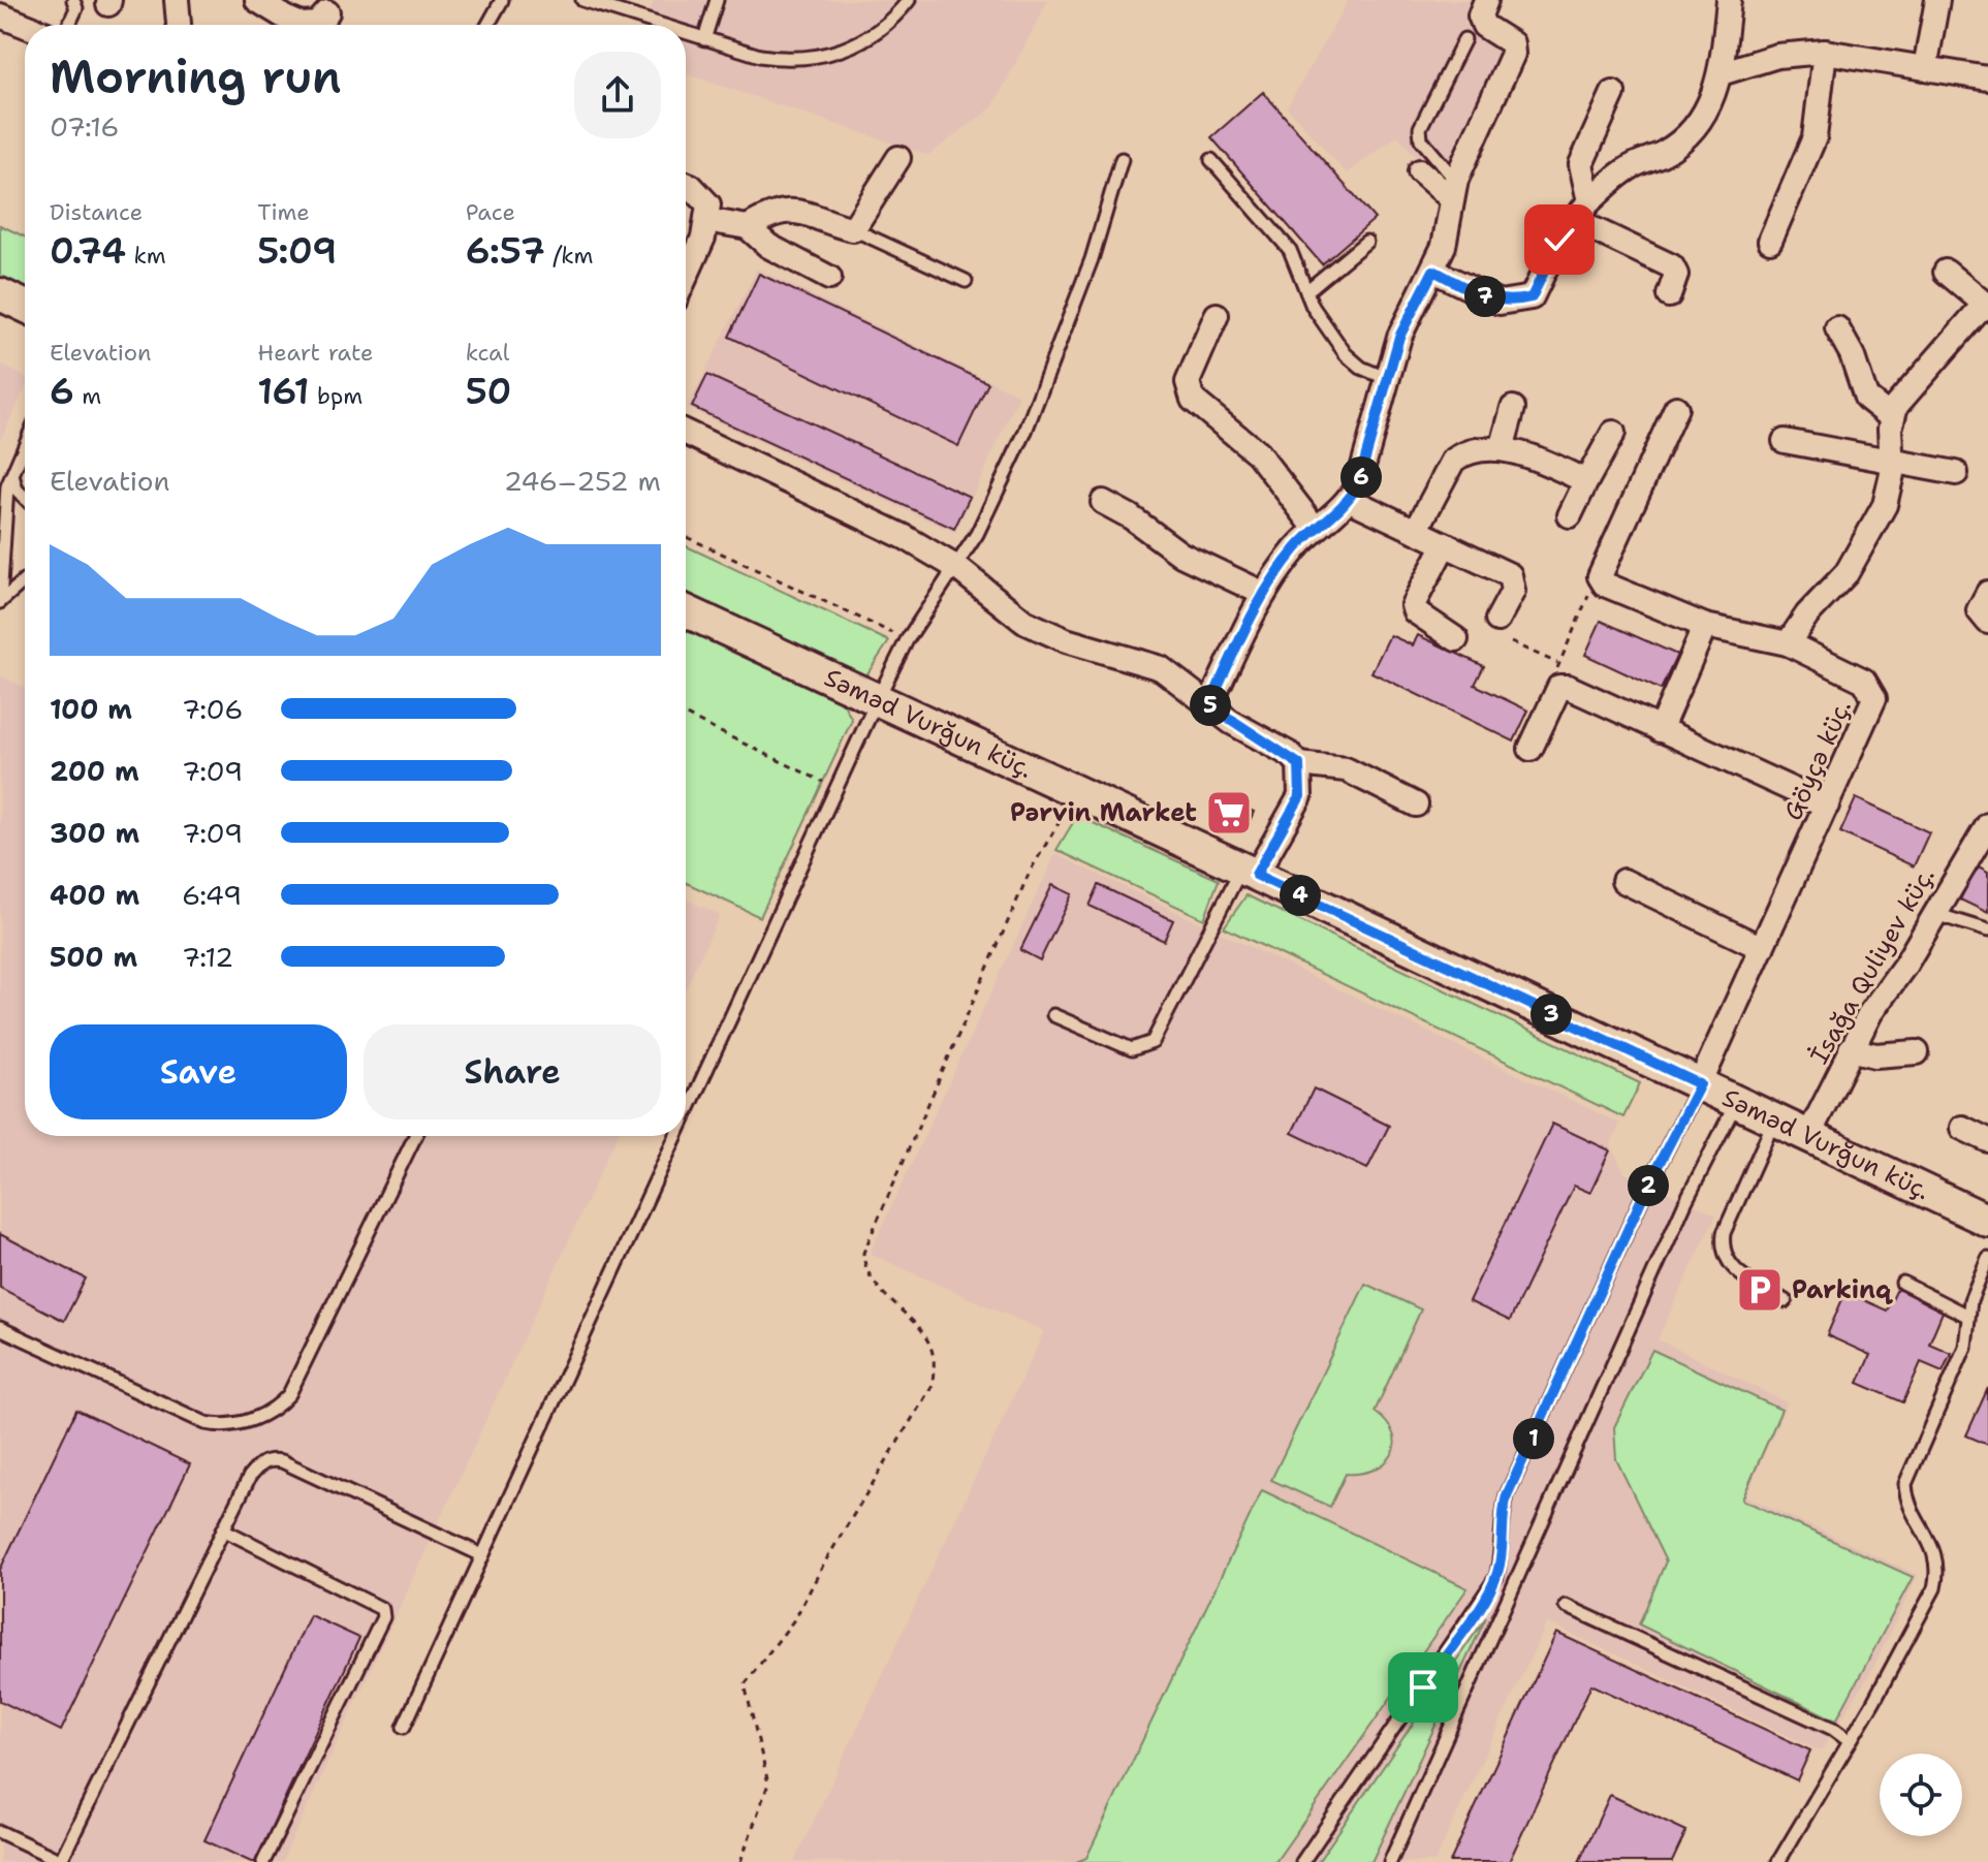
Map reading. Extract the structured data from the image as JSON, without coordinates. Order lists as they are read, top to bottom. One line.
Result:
{"streets":{"main road":["Səməd Vurğun küç."],"street":["Göyçə küç.","İsağa Quliyev küç."]},"crossings":[["Səməd Vurğun küç.","Göyçə küç."],["Səməd Vurğun küç.","İsağa Quliyev küç."]],"places":{"supermarket":["Pərvin Market"],"parking":["Parkinq"]},"page":{"heading":["Morning run","07:16"],"stats":[["Distance","0.74 km"],["Time","5:09"],["Pace","6:57 /km"],["Elevation","6 m"],["Heart rate","161 bpm"],["kcal","50"]],"pins":["7","6","5","4","3","2","1"],"chart":["Elevation","246–252 m"],"list":[{"name":"100 m","note":"7:06"},{"name":"200 m","note":"7:09"},{"name":"300 m","note":"7:09"},{"name":"400 m","note":"6:49"},{"name":"500 m","note":"7:12"}],"buttons":["Save","Share"]}}
